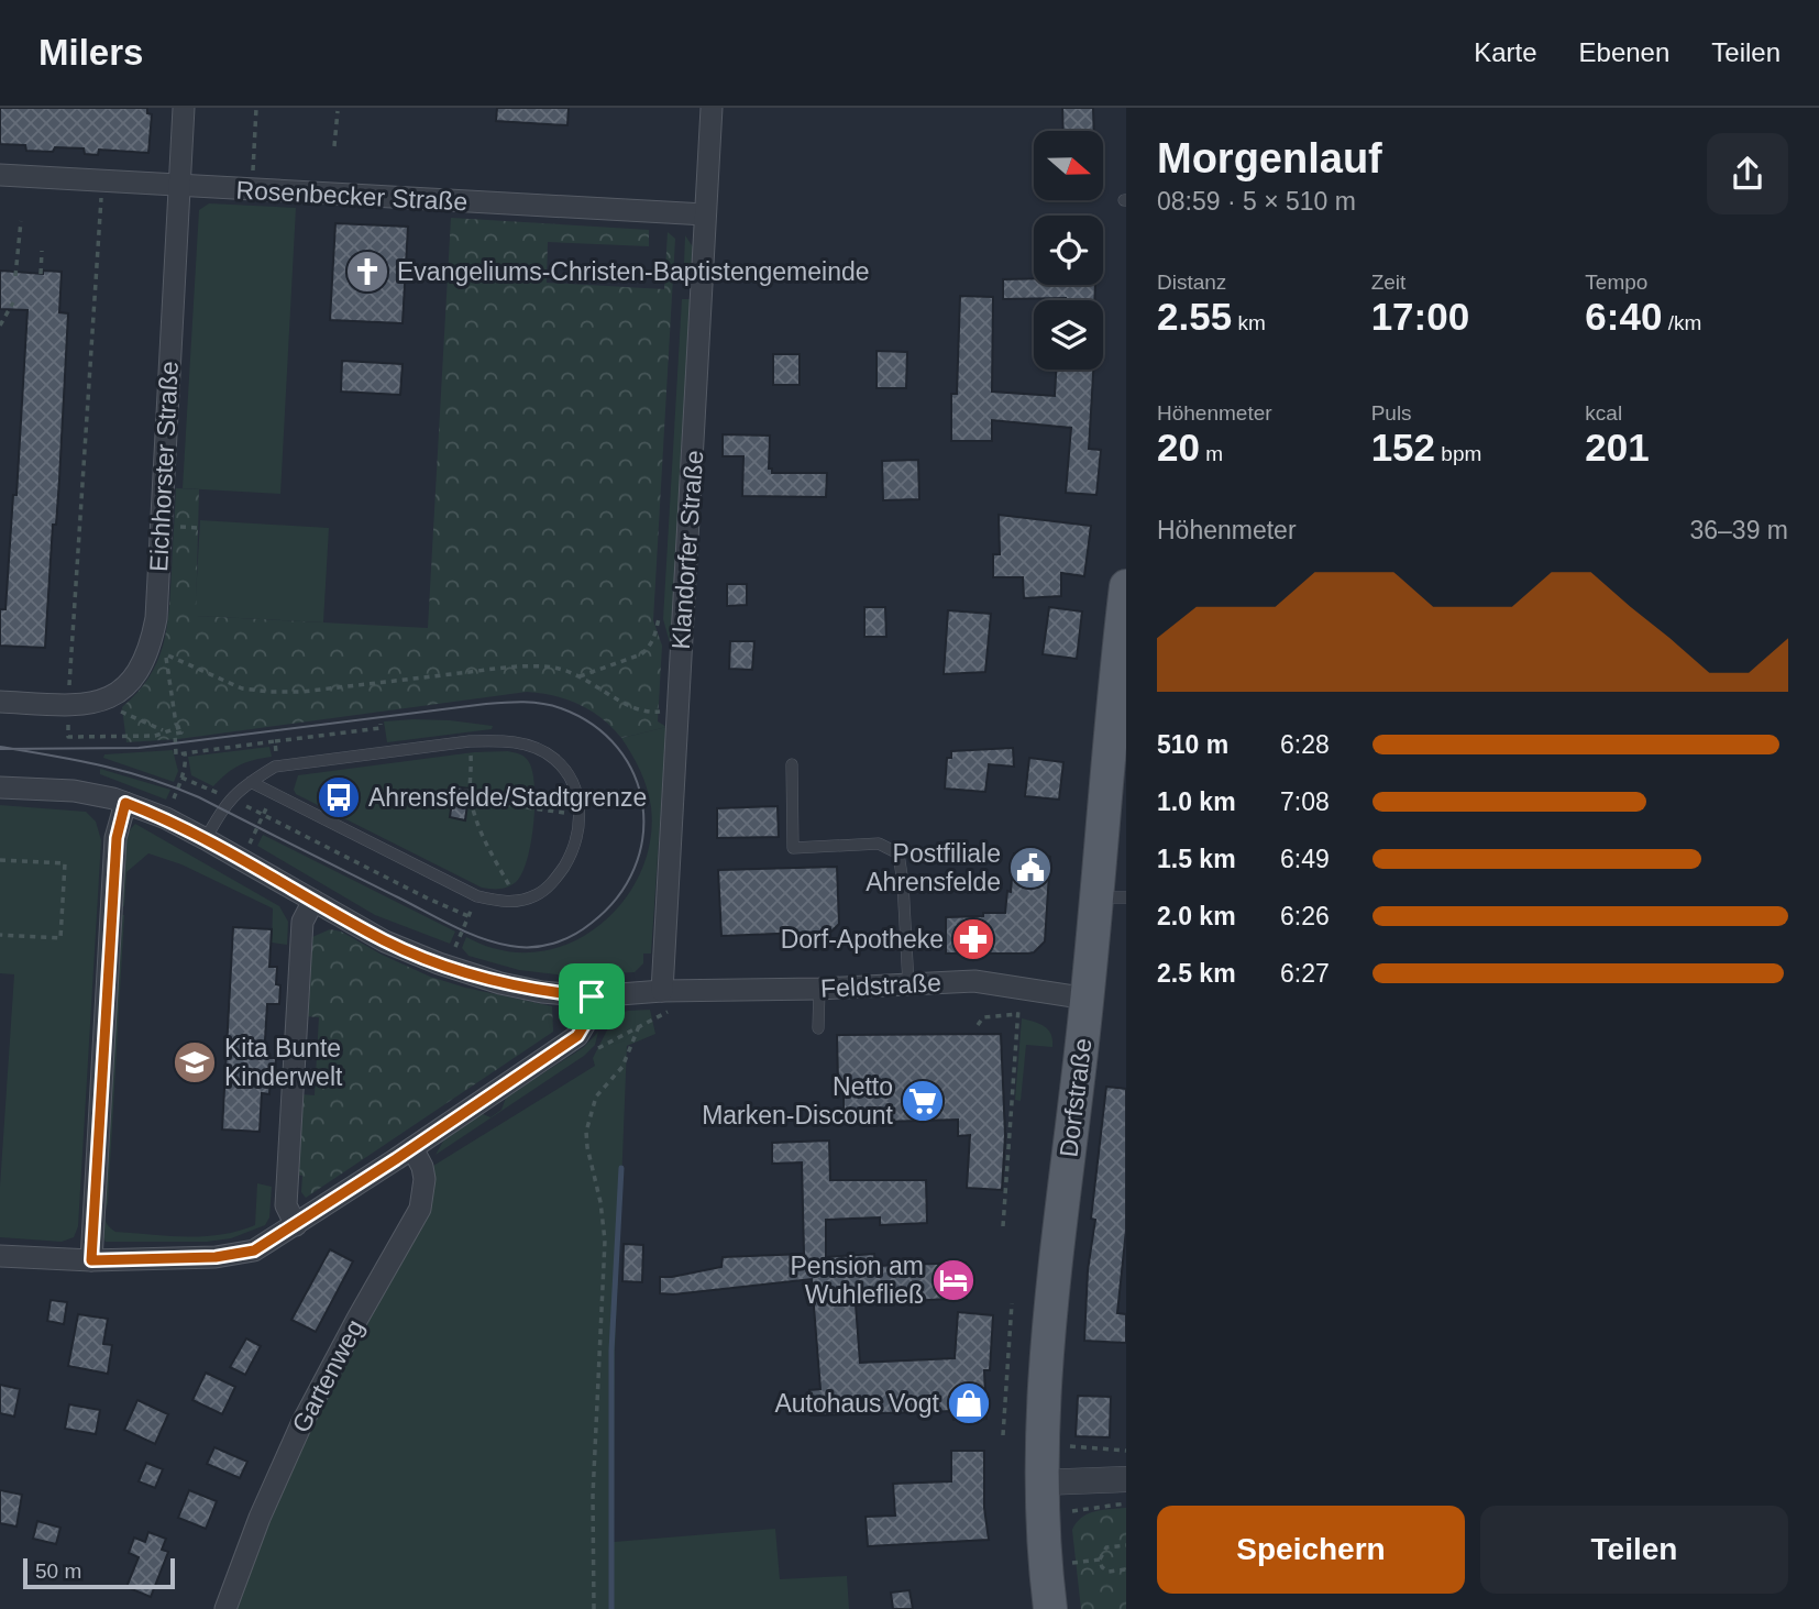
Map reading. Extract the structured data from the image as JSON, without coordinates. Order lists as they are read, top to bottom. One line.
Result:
{"streets":{"main road":["Dorfstraße"],"street":["Rosenbecker Straße","Eichhorster Straße","Klandorfer Straße","Feldstraße","Gartenweg"]},"crossings":[["Rosenbecker Straße","Eichhorster Straße"],["Rosenbecker Straße","Klandorfer Straße"],["Klandorfer Straße","Feldstraße"],["Feldstraße","Dorfstraße"]],"places":{"church":["Evangeliums-Christen-Baptistengemeinde"],"bus stop":["Ahrensfelde/Stadtgrenze"],"public building":["Postfiliale Ahrensfelde"],"pharmacy":["Dorf-Apotheke"],"school or university":["Kita Bunte Kinderwelt"],"supermarket":["Netto Marken-Discount"],"hotel":["Pension am Wuhlefließ"],"shop":["Autohaus Vogt"]},"scale_bar":"50 m","north":"right","page":{"header":"Milers","nav":["Karte","Ebenen","Teilen"],"heading":["Morgenlauf","08:59 · 5 × 510 m"],"stats":[["Distanz","2.55 km"],["Zeit","17:00"],["Tempo","6:40 /km"],["Höhenmeter","20 m"],["Puls","152 bpm"],["kcal","201"]],"chart":["Höhenmeter","36–39 m"],"list":[{"name":"510 m","note":"6:28"},{"name":"1.0 km","note":"7:08"},{"name":"1.5 km","note":"6:49"},{"name":"2.0 km","note":"6:26"},{"name":"2.5 km","note":"6:27"}],"buttons":["Speichern","Teilen"],"scale":"50 m"}}
